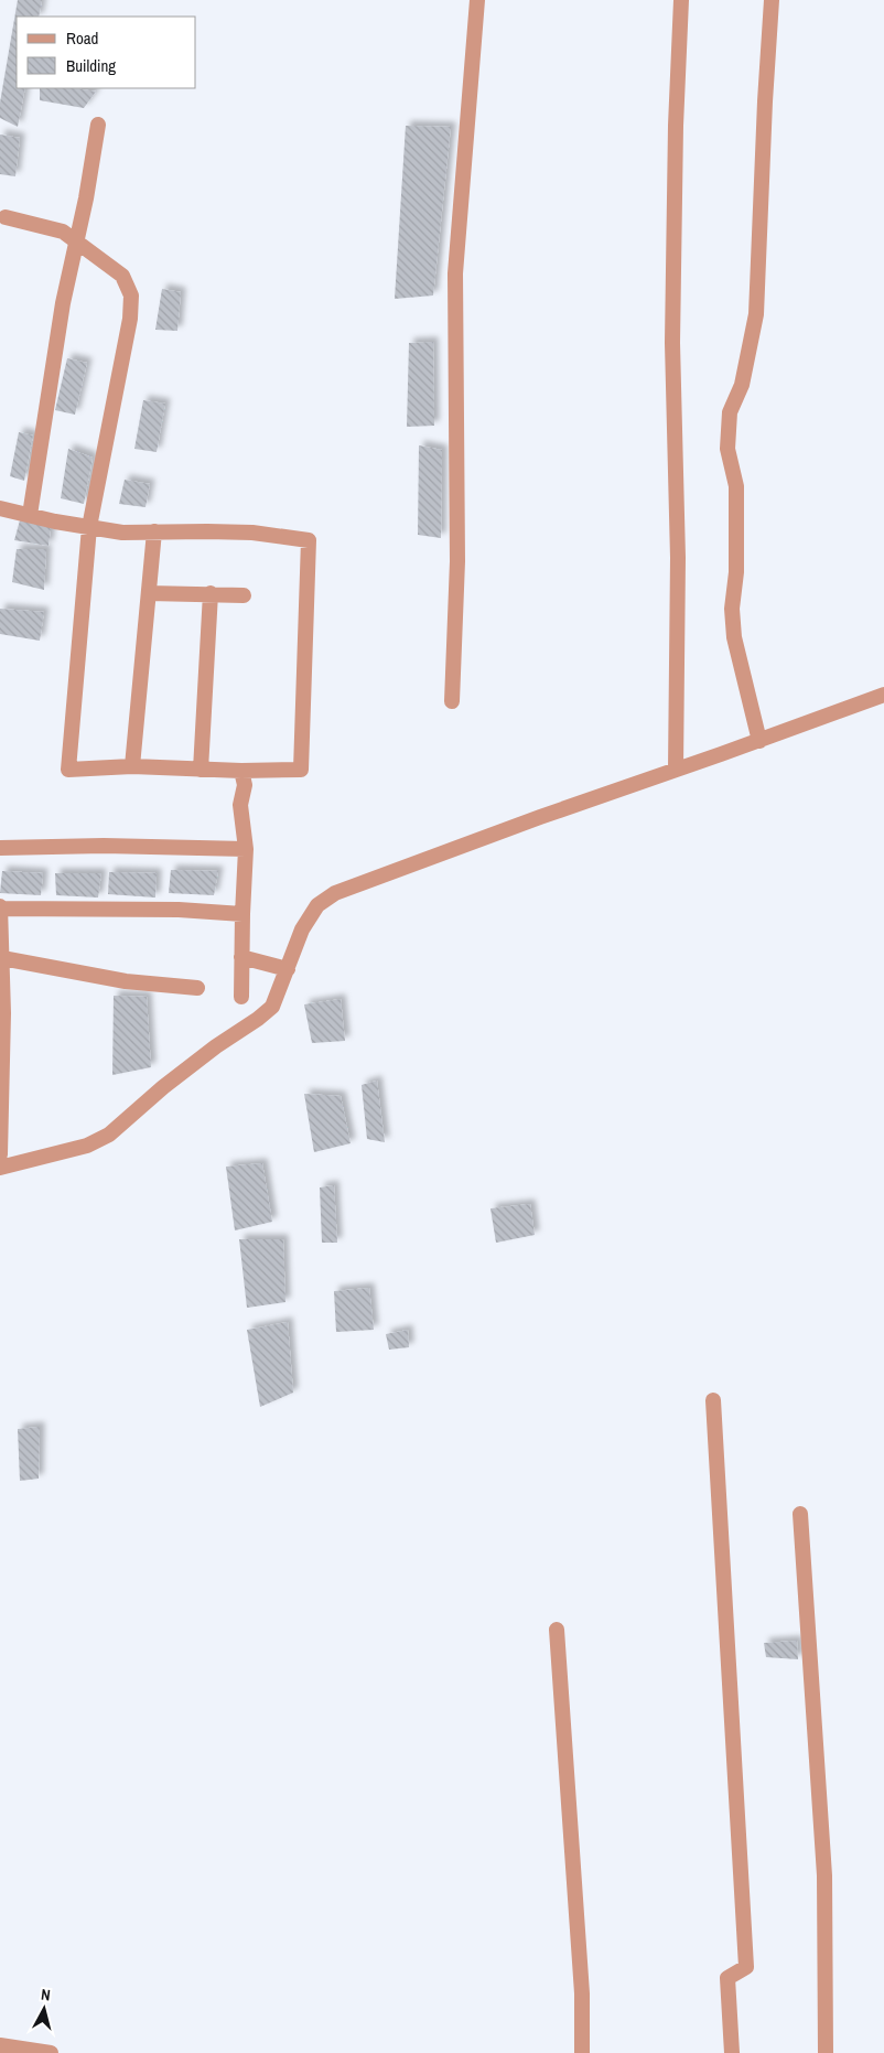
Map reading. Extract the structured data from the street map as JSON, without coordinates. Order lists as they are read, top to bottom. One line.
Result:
{"legend":["Road","Building"],"north":"top"}
